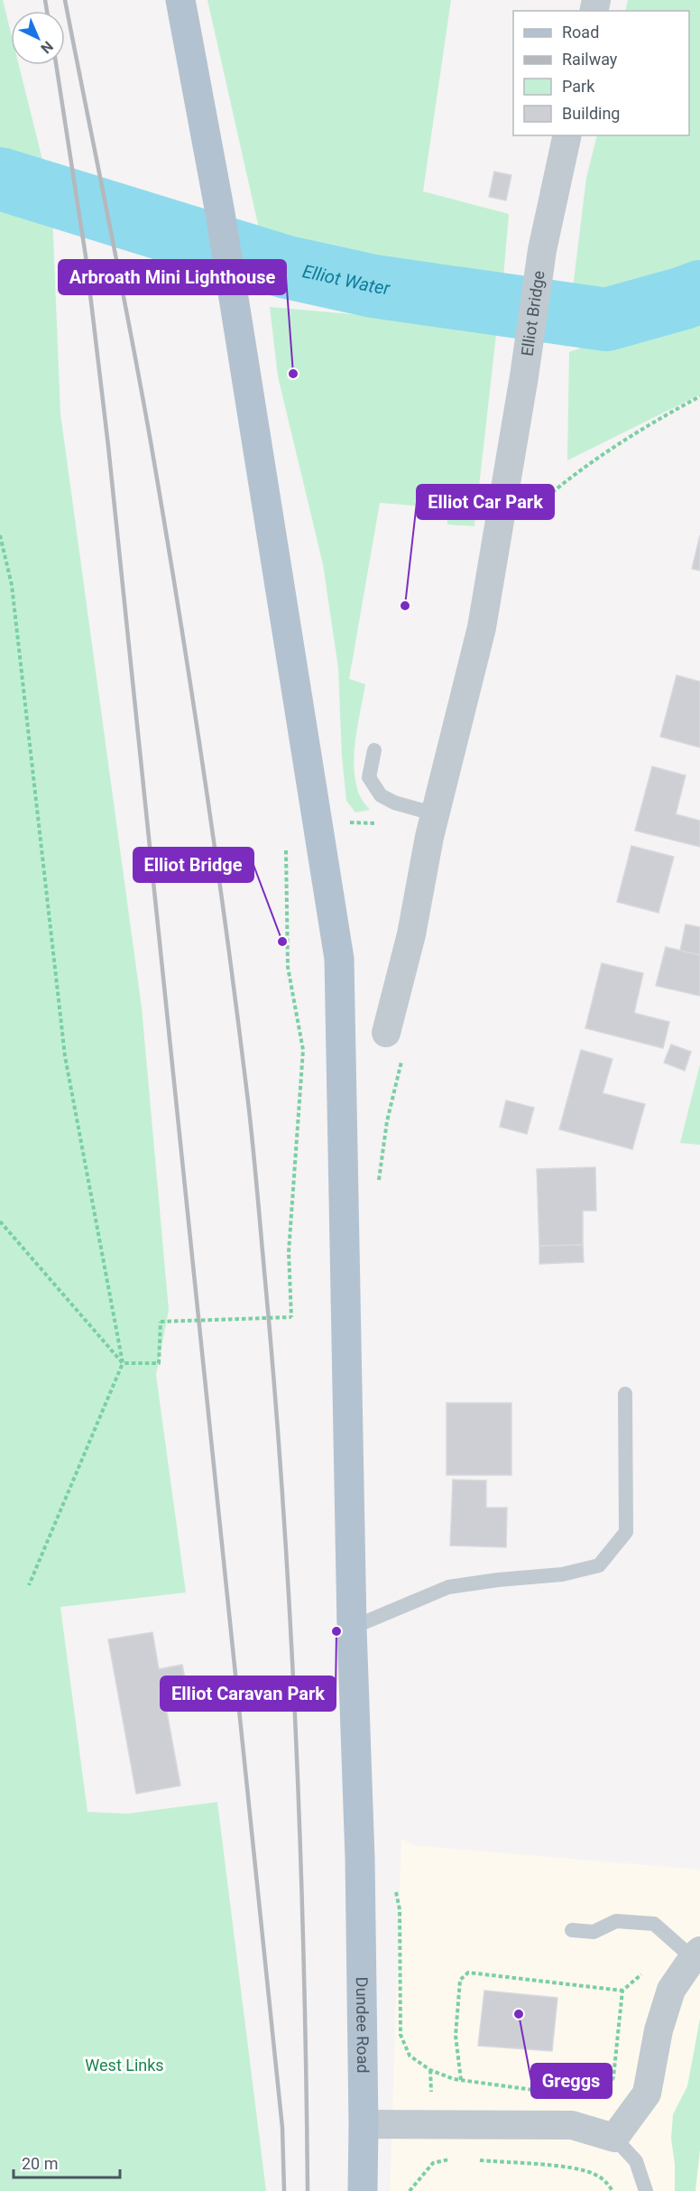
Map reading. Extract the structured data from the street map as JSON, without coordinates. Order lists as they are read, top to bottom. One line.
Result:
{"streets":{"main road":["Dundee Road"],"street":["Elliot Bridge"]},"water":["Elliot Water"],"parks":["West Links"],"places":["Arbroath Mini Lighthouse","Elliot Car Park","Elliot Bridge","Elliot Caravan Park","Greggs"],"legend":["Road","Railway","Park","Building"],"scale_bar":"20 m","north":"bottom right"}
